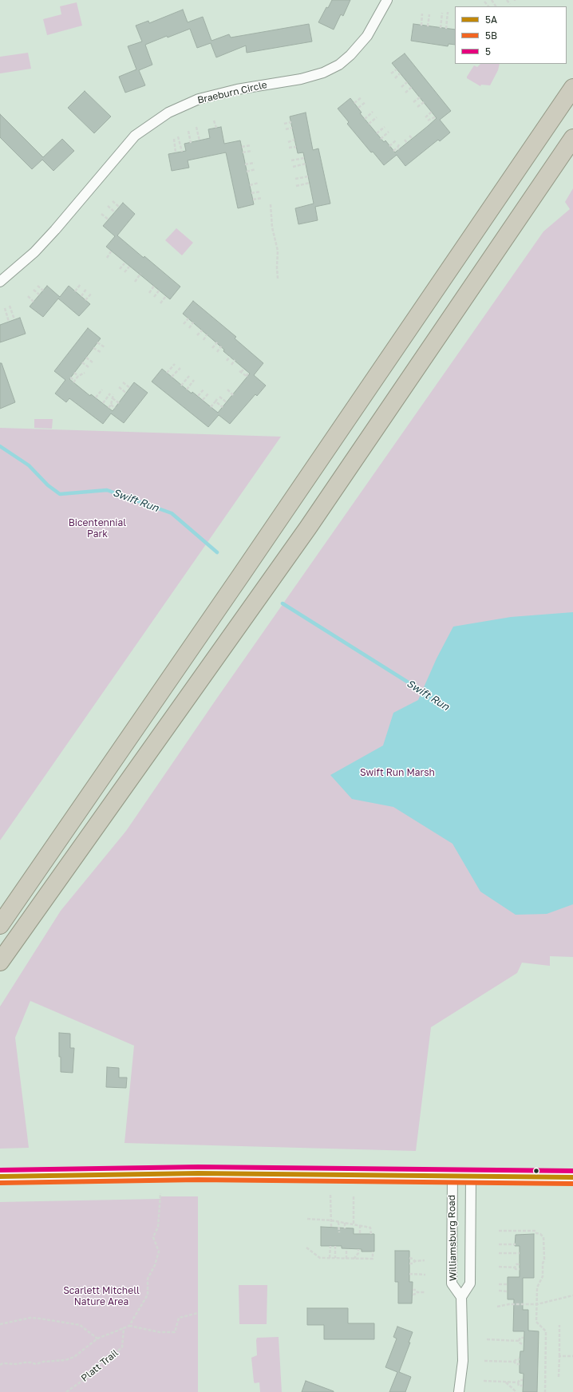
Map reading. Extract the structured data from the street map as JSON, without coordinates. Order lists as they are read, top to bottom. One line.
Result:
{"streets":{"street":["Braeburn Circle","Williamsburg Road"],"path":["Platt Trail"]},"water":["Swift Run"],"parks":["Bicentennial Park","Swift Run Marsh","Scarlett Mitchell Nature Area"],"lines":["transit line 5","transit line 5A","transit line 5B"],"legend":["5A","5B","5"]}
